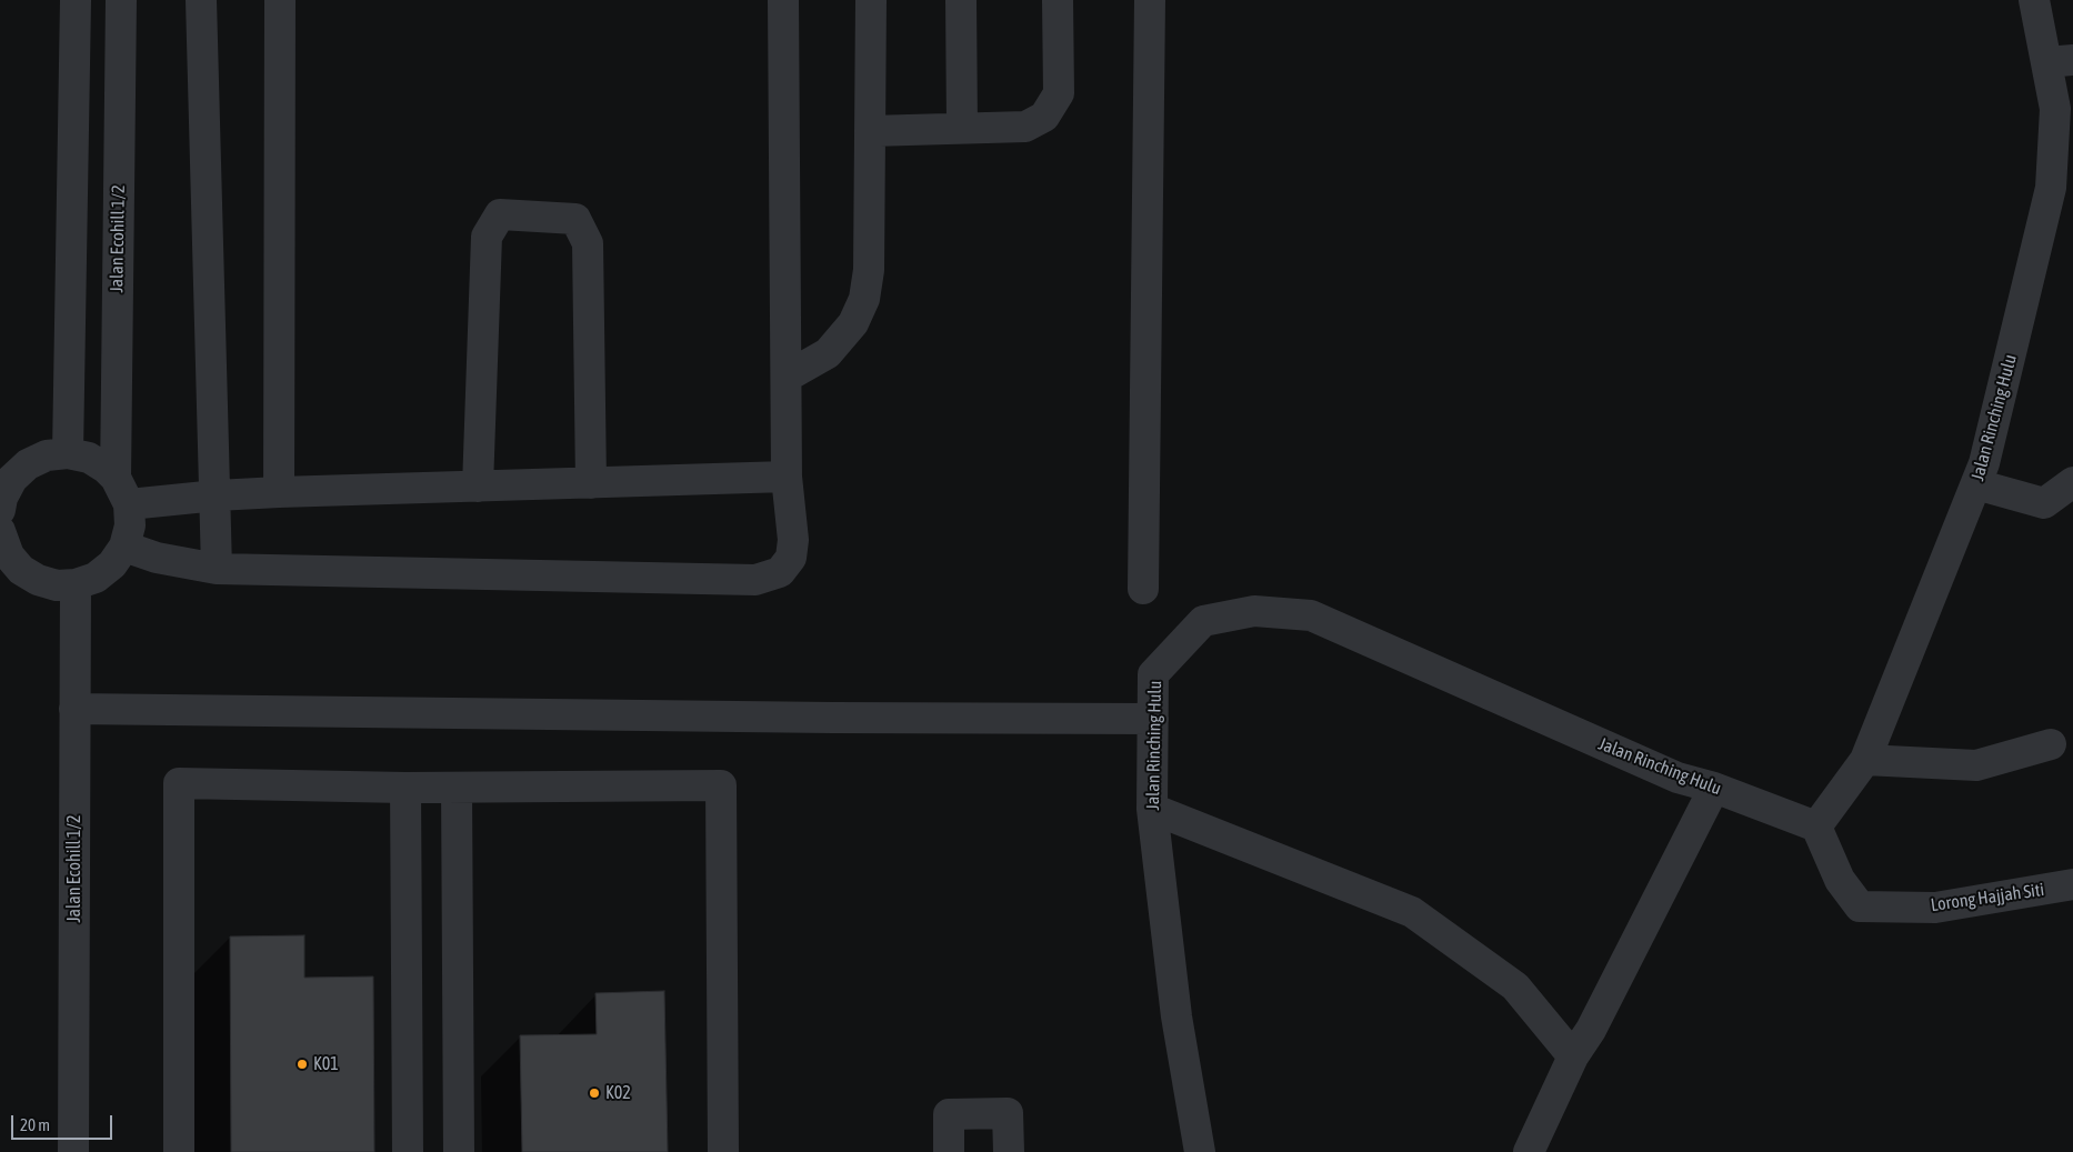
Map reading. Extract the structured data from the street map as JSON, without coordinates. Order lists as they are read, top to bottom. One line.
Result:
{"streets":{"street":["Jalan Ecohill 1/2","Jalan Rinching Hulu","Lorong Hajjah Siti"]},"crossings":[["Jalan Rinching Hulu","Lorong Hajjah Siti"]],"places":["K01","K02"],"scale_bar":"20 m"}
